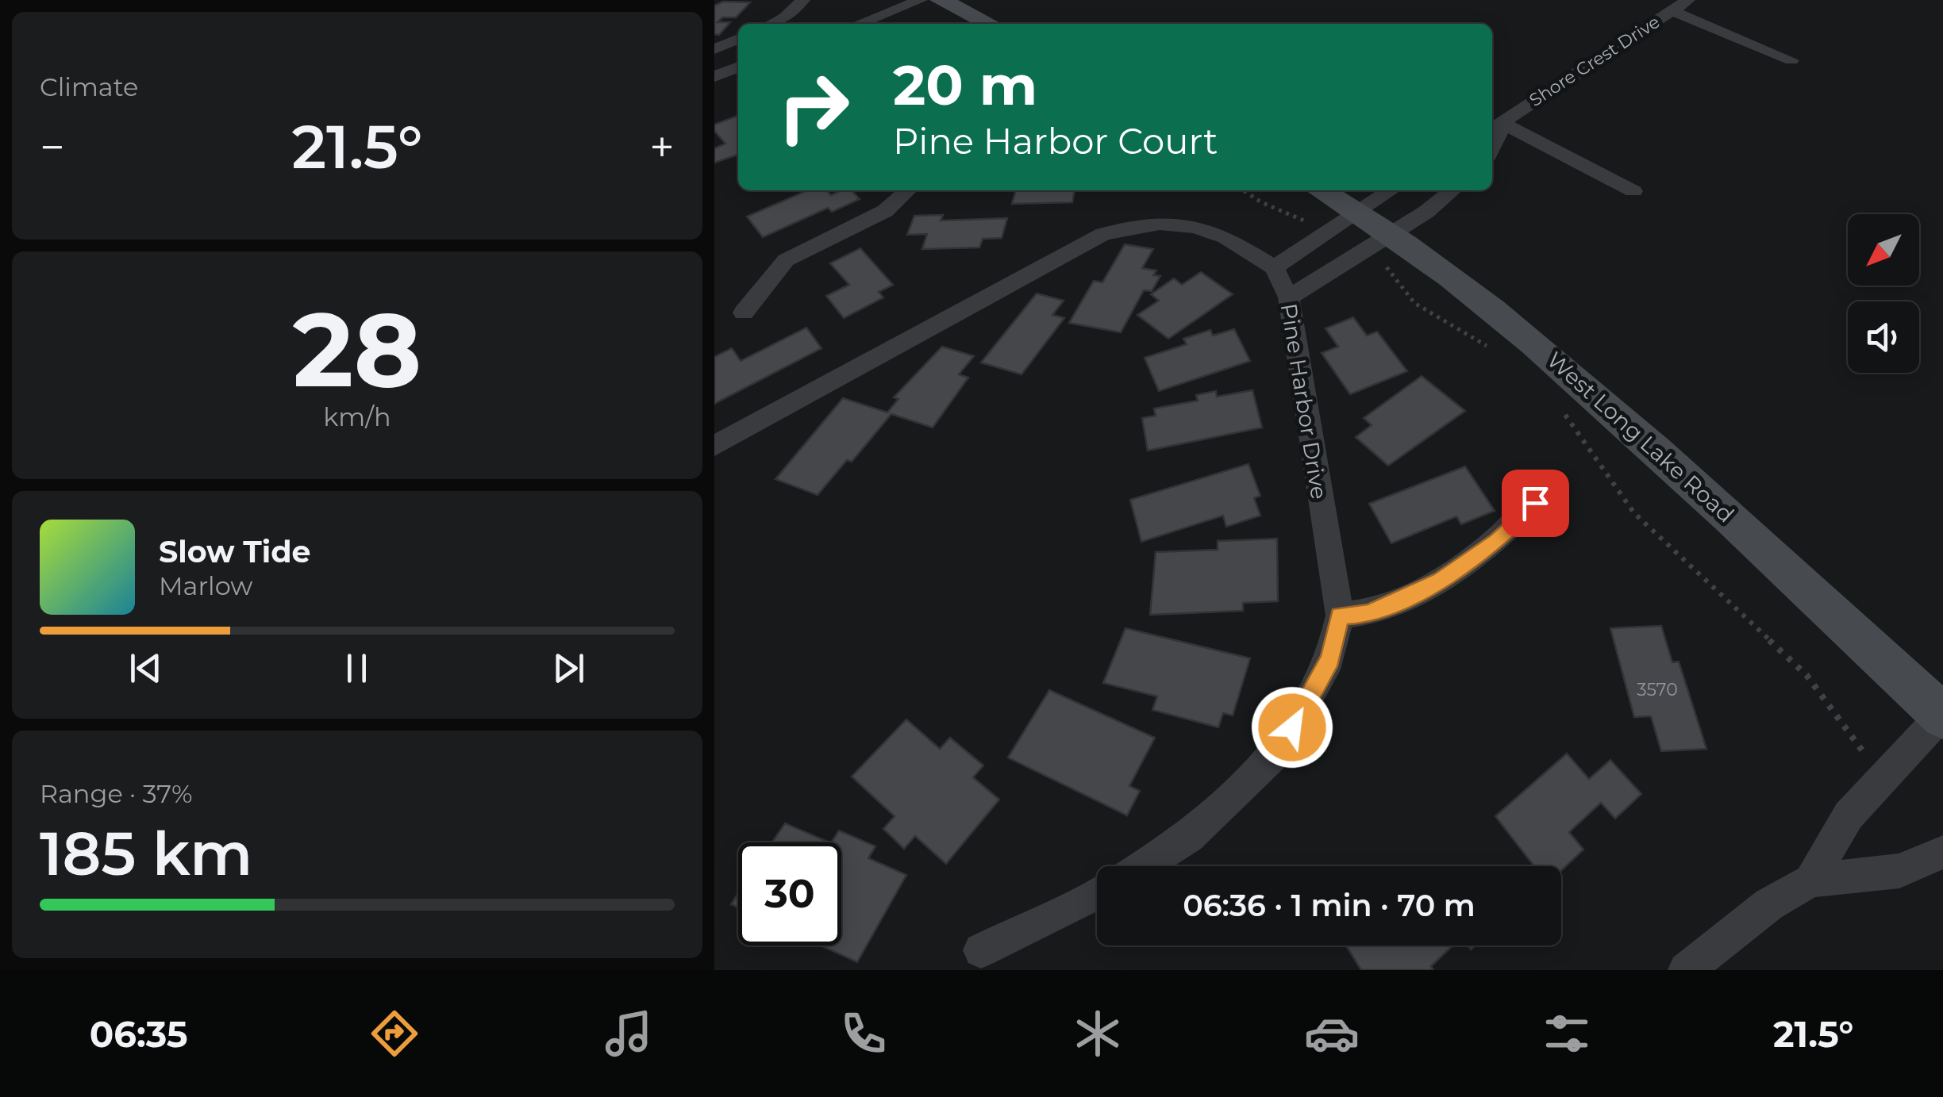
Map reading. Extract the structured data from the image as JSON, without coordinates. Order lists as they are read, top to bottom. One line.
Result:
{"streets":{"main road":["West Long Lake Road"],"street":["Shore Crest Drive","Pine Harbor Drive"]},"house_numbers":["3570"],"north":"bottom left","page":{"tile":["Climate",["28","km/h"],["Range · 37%","185 km"]],"turn":["20 m","Pine Harbor Court"],"heat":["−","21.5°","+"],"song":["Slow Tide","Marlow"],"limit":"30","trip":"06:36 · 1 min · 70 m","tabs":["06:35","21.5°"]}}
